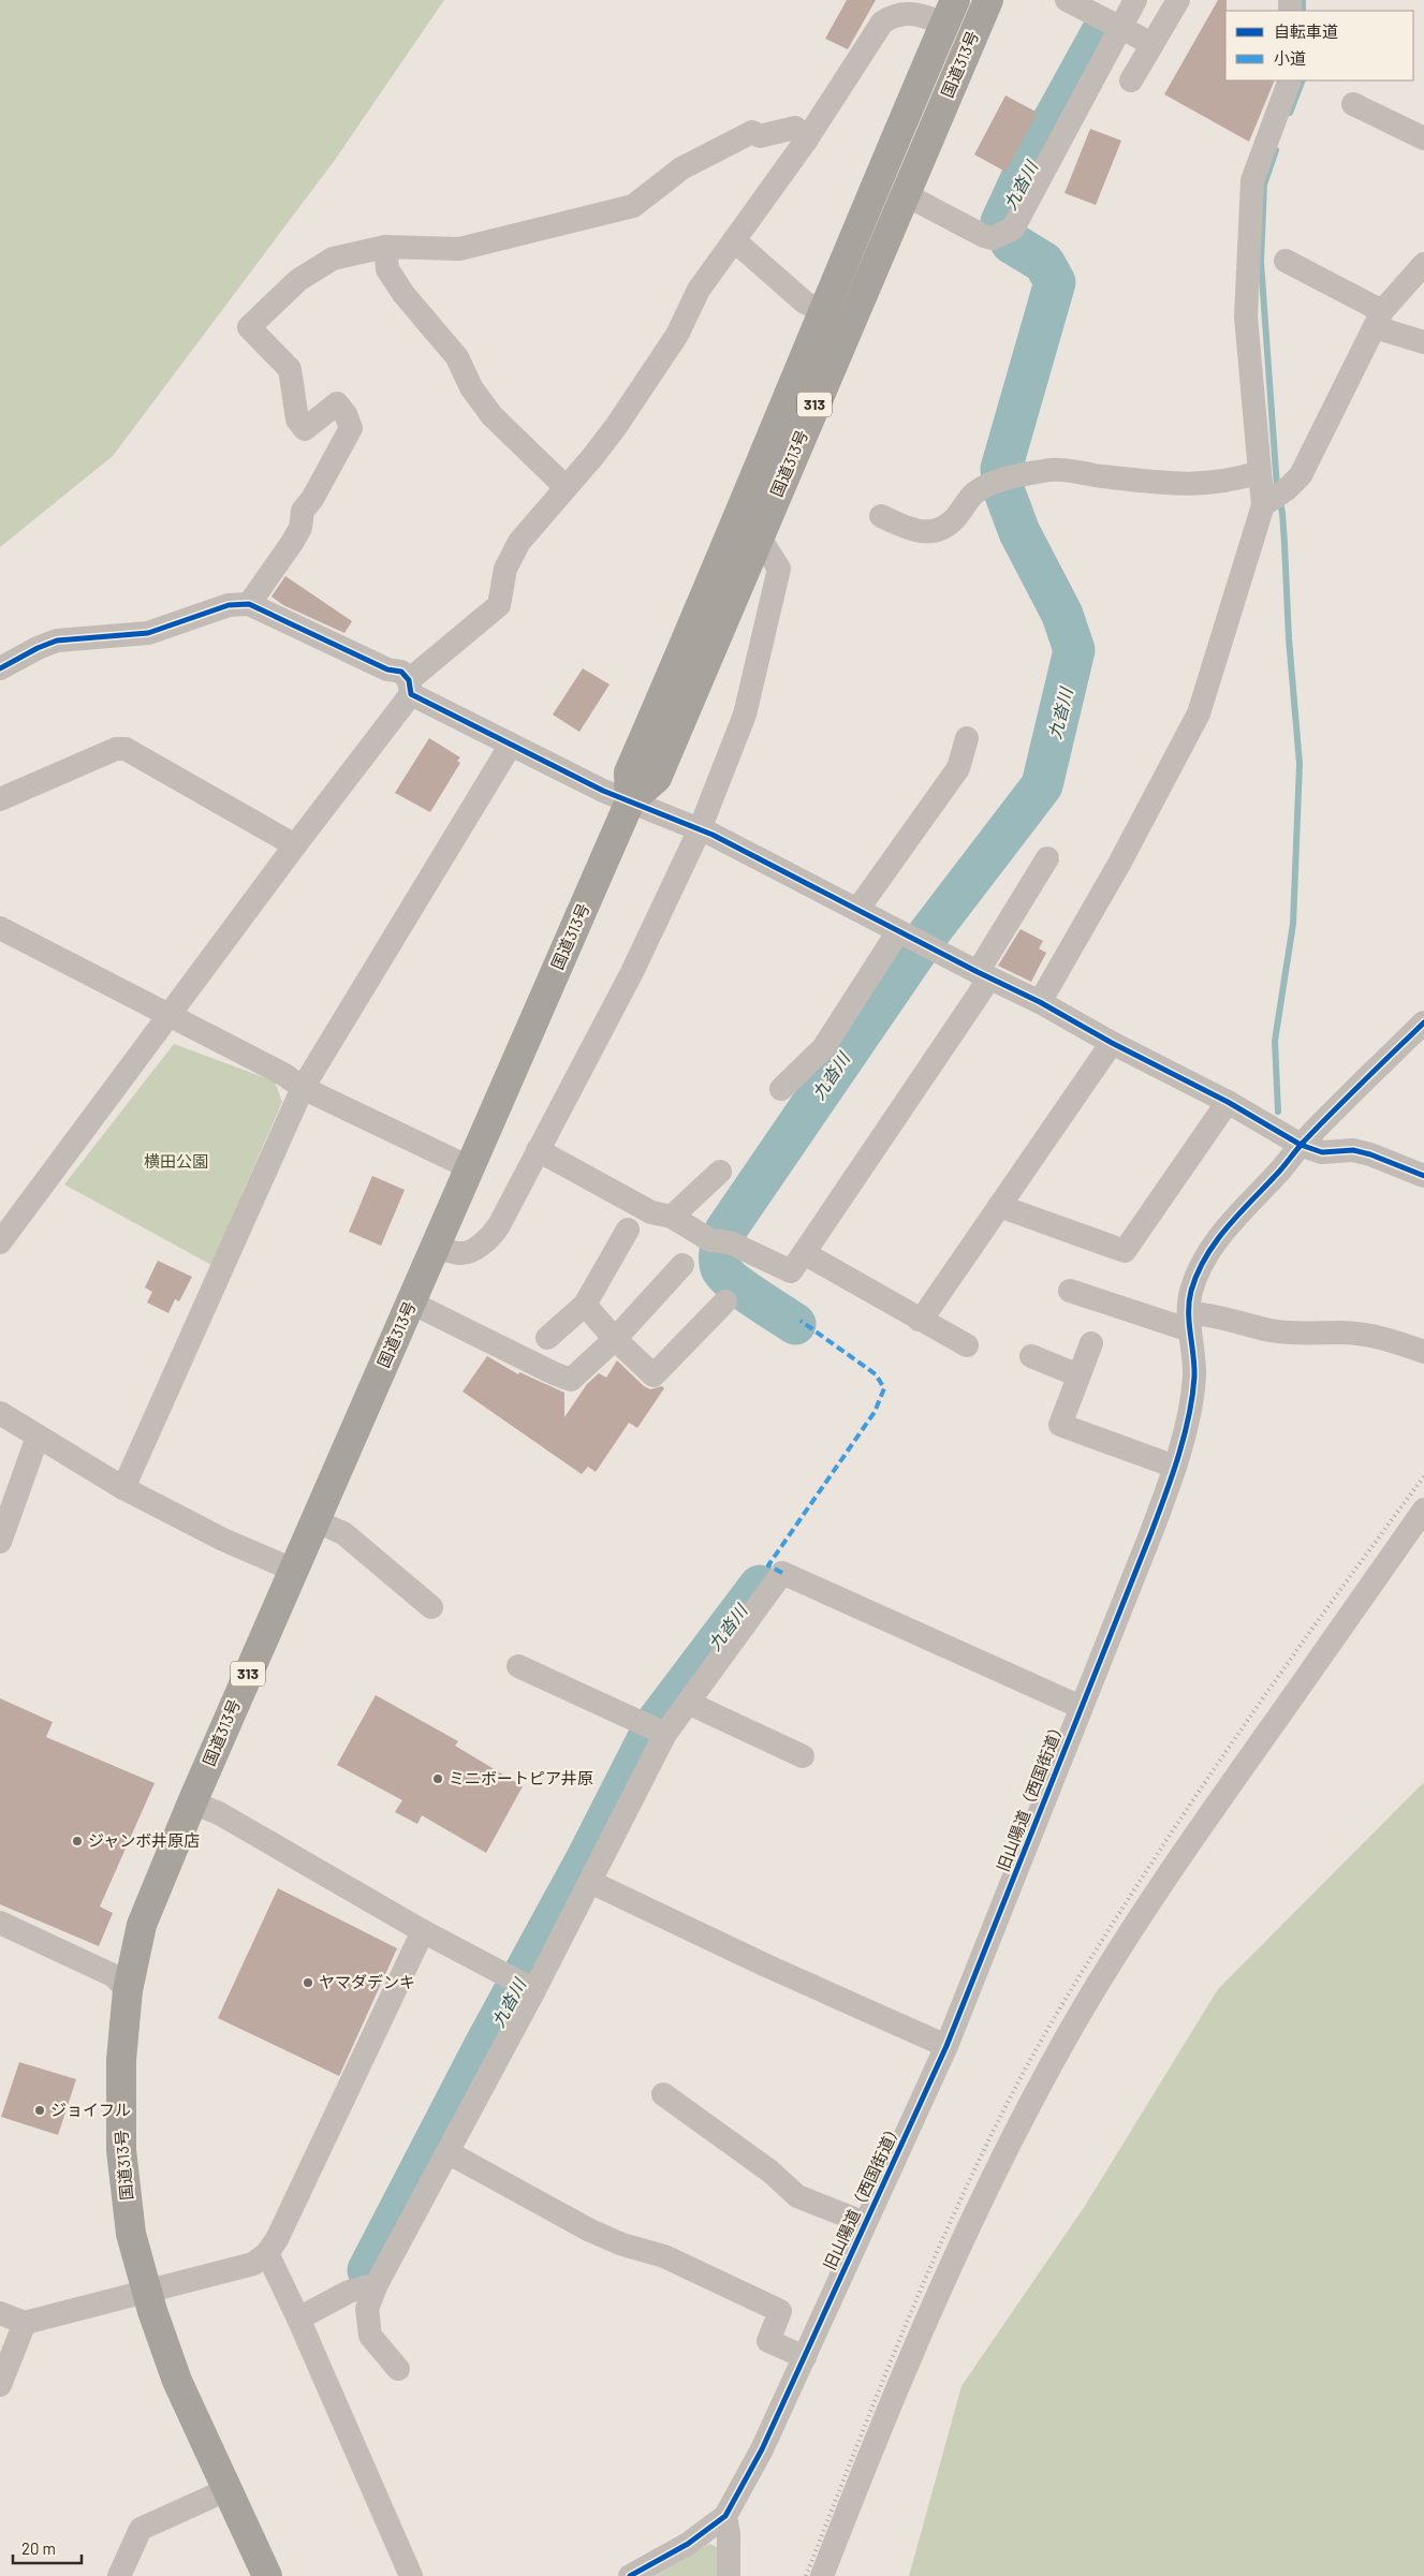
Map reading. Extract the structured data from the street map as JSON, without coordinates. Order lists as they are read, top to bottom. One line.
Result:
{"streets":{"highway":["国道313号","313"],"street":["旧山陽道（西国街道）"]},"water":["九沓川"],"parks":["横田公園"],"places":["ミニボートピア井原","ジャンボ井原店","ヤマダデンキ","ジョイフル"],"legend":["自転車道","小道"],"scale_bar":"20 m"}
